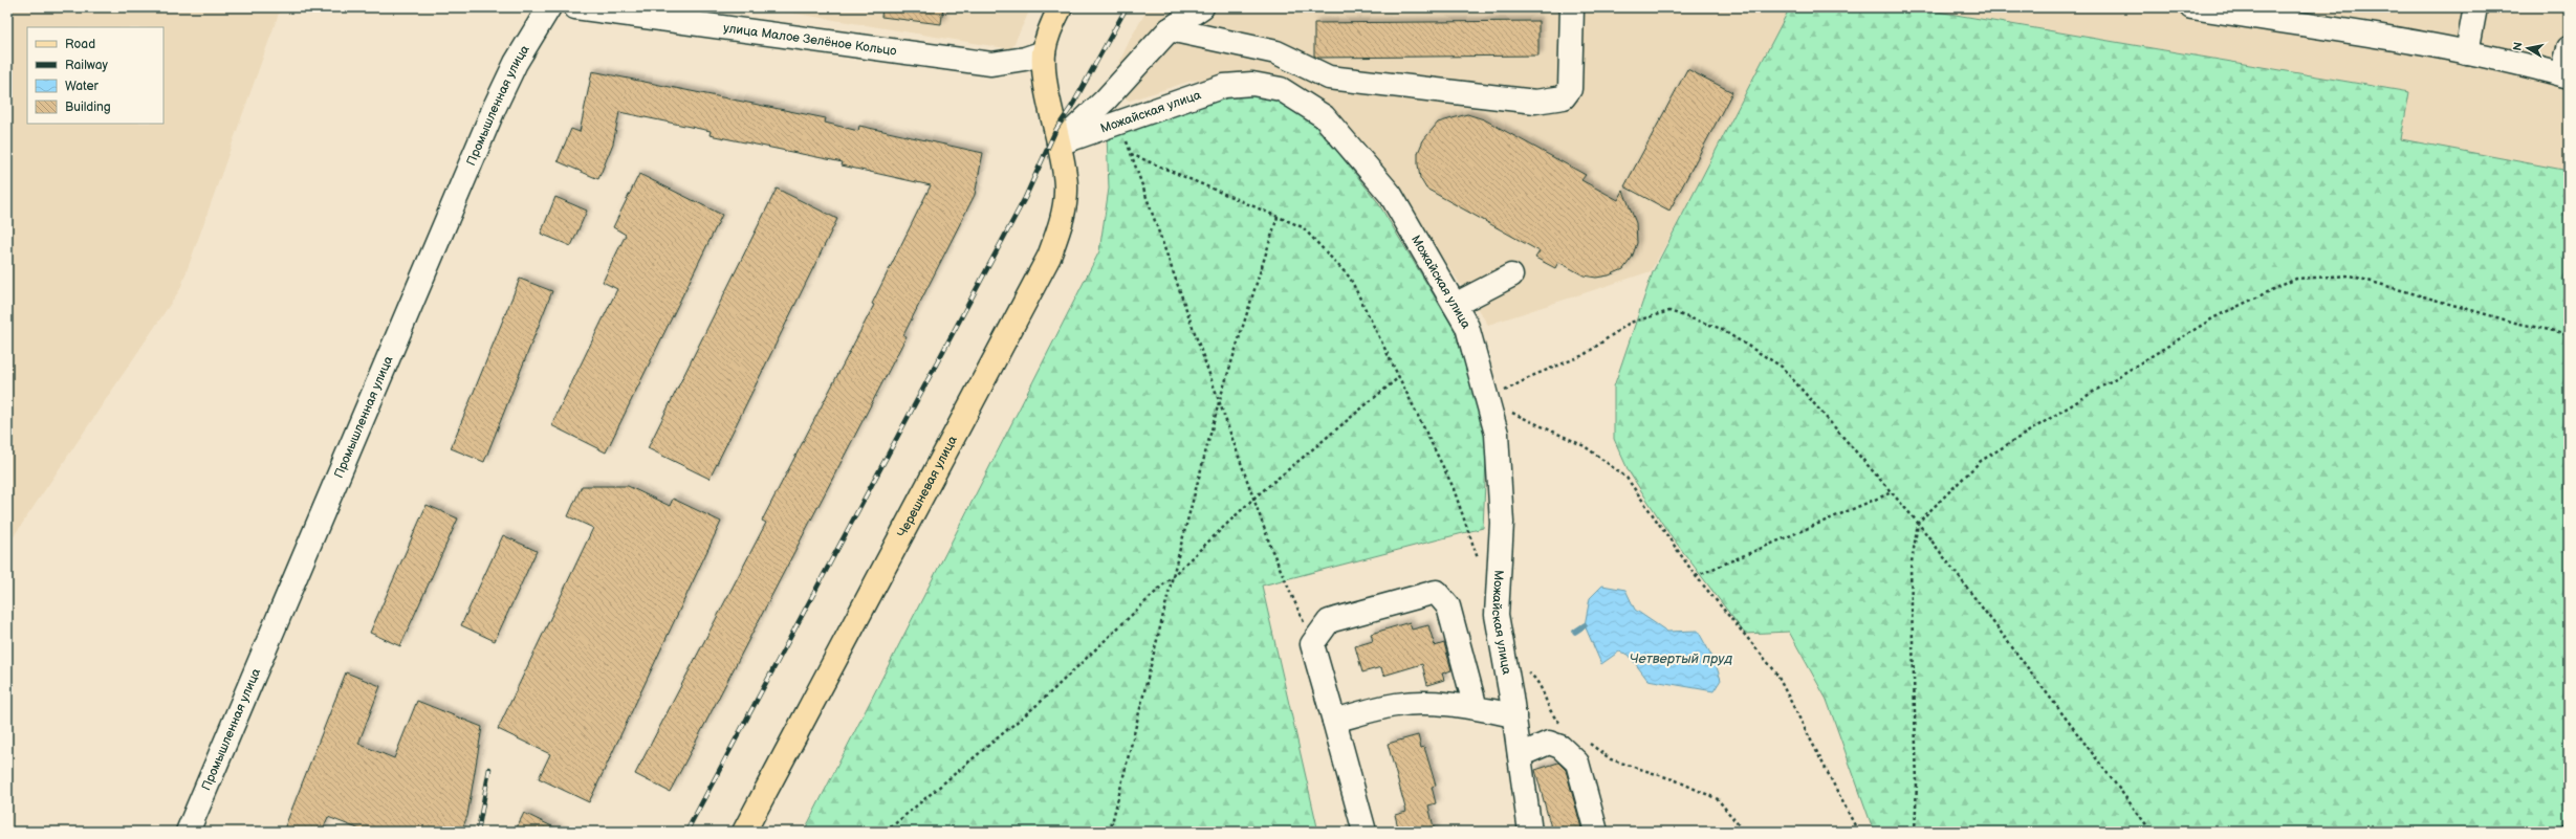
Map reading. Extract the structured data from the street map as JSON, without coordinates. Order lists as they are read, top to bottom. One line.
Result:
{"streets":{"main road":["Черешневая улица"],"street":["улица Малое Зелёное Кольцо","Промышленная улица","Можайская улица"]},"crossings":[["улица Малое Зелёное Кольцо","Черешневая улица"],["Можайская улица","Черешневая улица"]],"water":["Четвертый пруд"],"legend":["Road","Railway","Water","Building"],"north":"left"}
